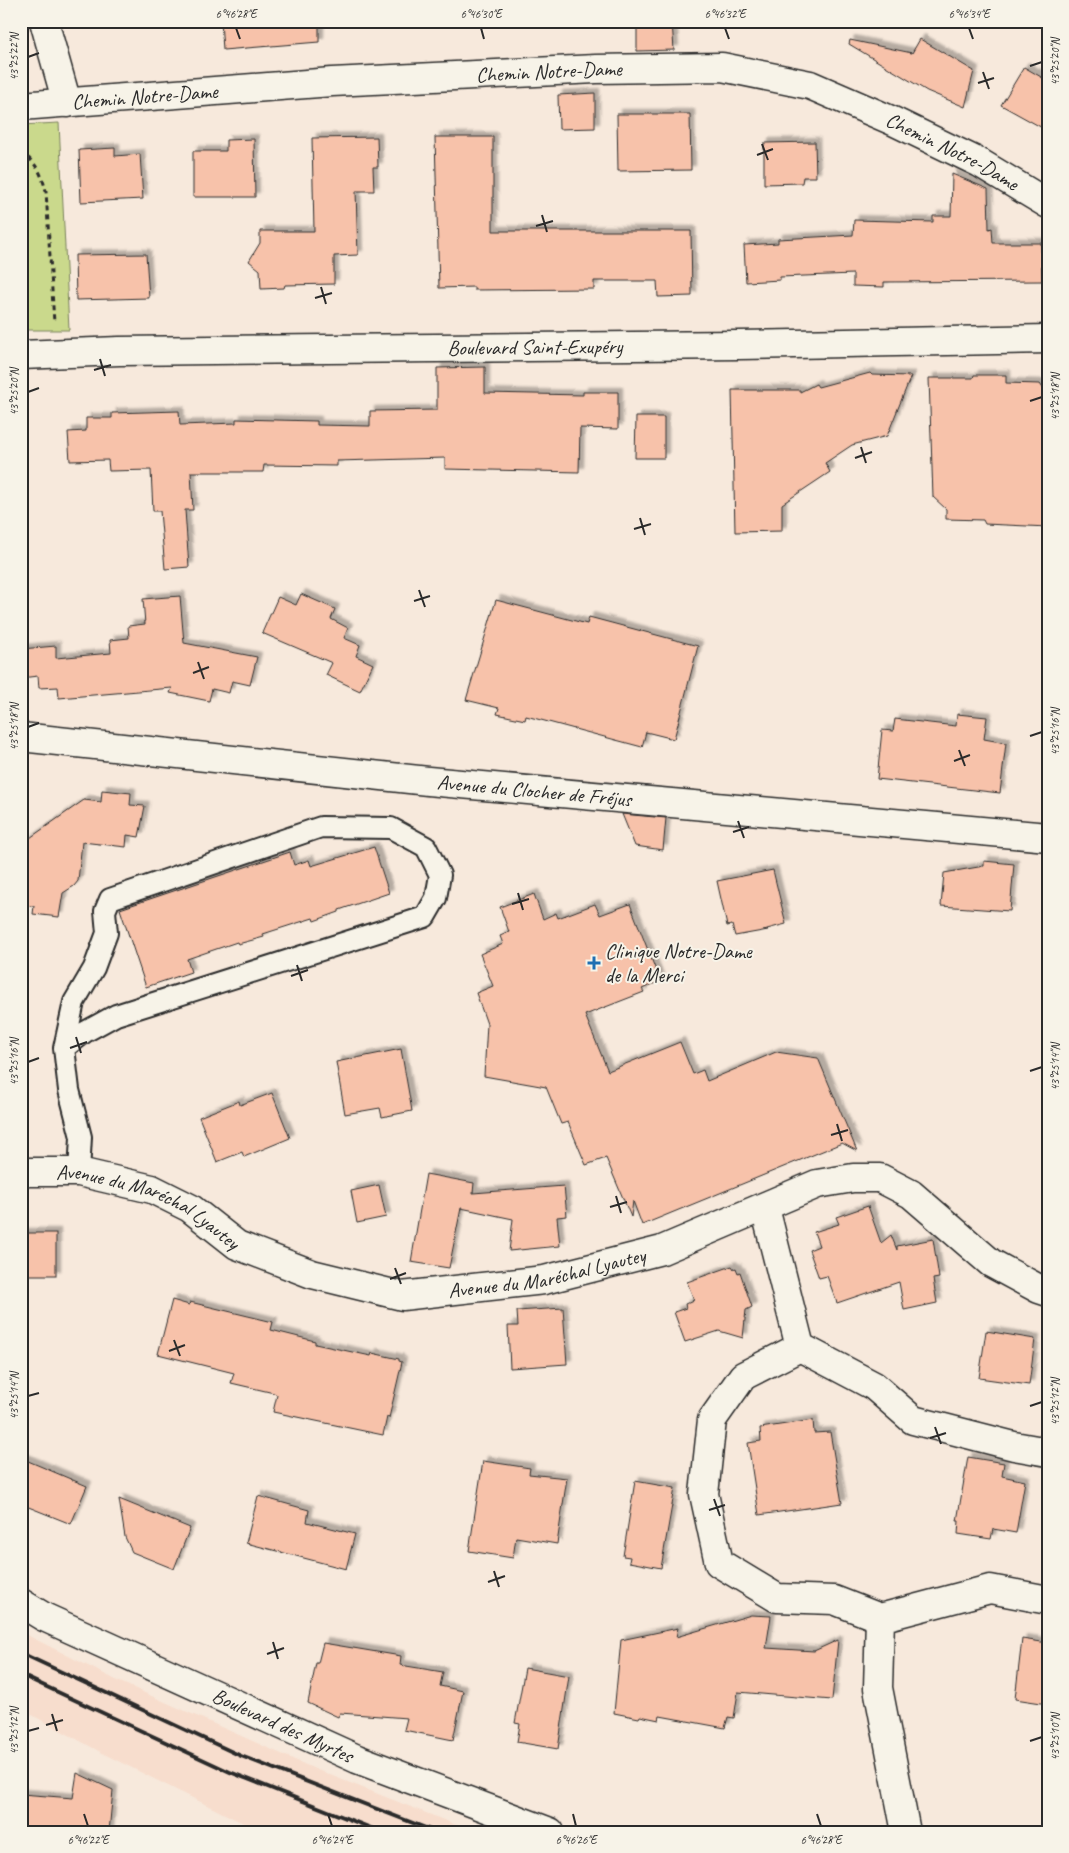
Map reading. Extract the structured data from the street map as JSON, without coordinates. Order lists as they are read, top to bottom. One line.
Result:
{"streets":{"street":["Chemin Notre-Dame","Boulevard Saint-Exupéry","Avenue du Clocher de Fréjus","Avenue du Maréchal Lyautey","Boulevard des Myrtes"]},"places":{"health":["Clinique Notre-Dame de la Merci"]},"coordinates":["6°46'28\"E","6°46'30\"E","6°46'32\"E","6°46'34\"E","43°25'22\"N","43°25'20\"N","43°25'18\"N","43°25'16\"N","43°25'14\"N","43°25'12\"N","43°25'10\"N","6°46'22\"E","6°46'24\"E","6°46'26\"E"]}
